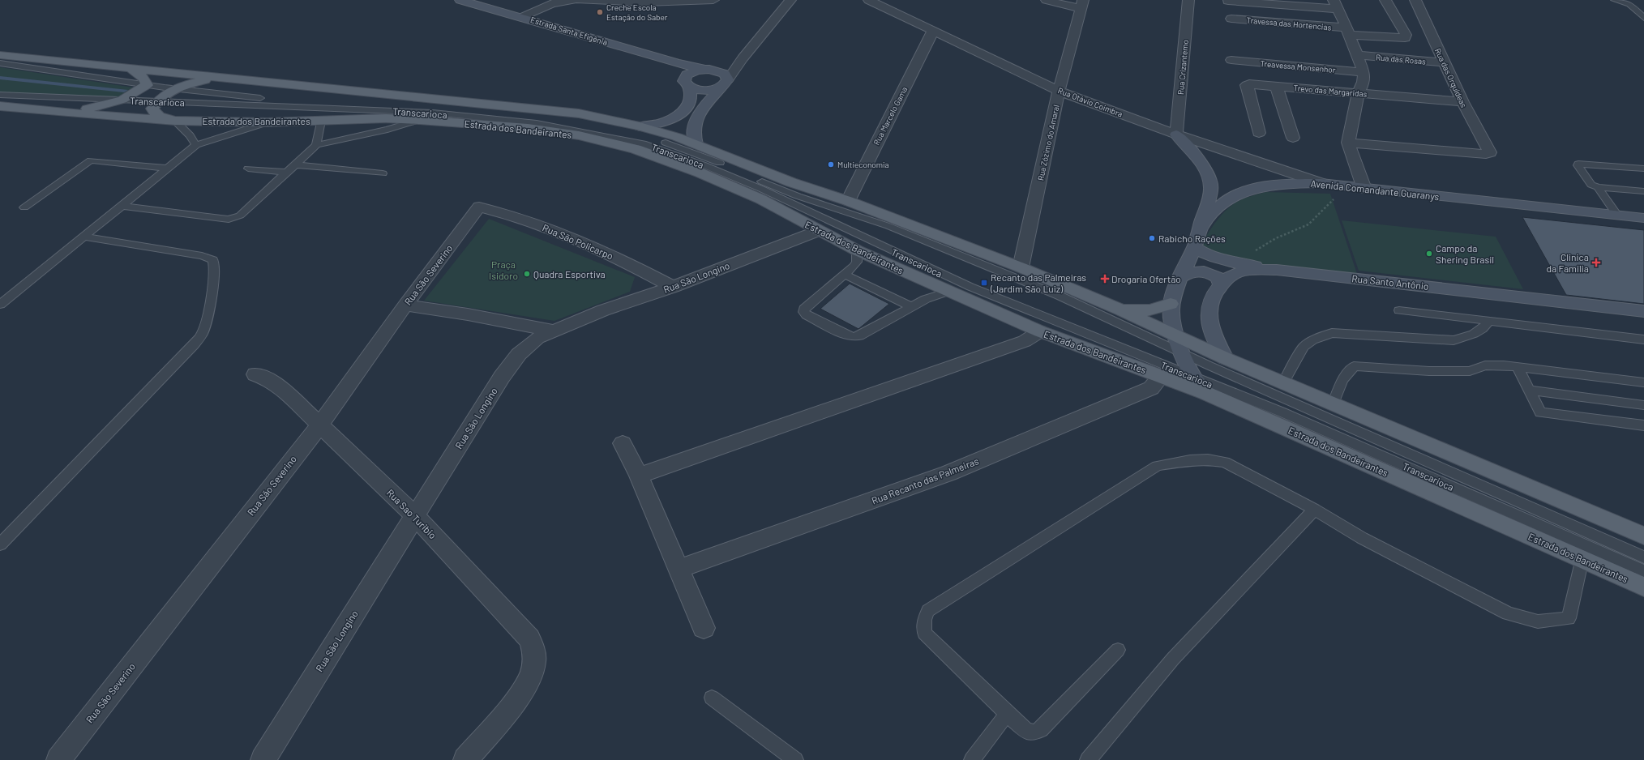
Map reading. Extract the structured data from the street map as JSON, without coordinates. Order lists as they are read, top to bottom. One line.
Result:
{"streets":{"main road":["Estrada dos Bandeirantes"],"street":["Travessa das Hortencias","Estrada Santa Efigênia","Rua das Rosas","Treavessa Monsenhor","Rua Crizantemo","Rua das Orquídeas","Trevo das Margaridas","Rua Otávio Coimbra","Rua Marcelo Gama","Rua Zózimo do Amaral","Avenida Comandante Guaranys","Rua São Policarpo","Rua São Severino","Rua São Longino","Rua Santo Antônio","Rua Recanto das Palmeiras","Rua Sao Turibio"],"lane":["Transcarioca"]},"crossings":[["Travessa das Hortencias","Rua das Rosas"],["Rua das Rosas","Treavessa Monsenhor"],["Rua das Rosas","Rua das Orquídeas"],["Rua das Rosas","Trevo das Margaridas"],["Rua das Rosas","Avenida Comandante Guaranys"],["Rua Crizantemo","Rua Otávio Coimbra"],["Rua das Orquídeas","Trevo das Margaridas"],["Transcarioca","Avenida Comandante Guaranys"],["Rua Otávio Coimbra","Rua Marcelo Gama"],["Rua Otávio Coimbra","Rua Zózimo do Amaral"],["Rua Otávio Coimbra","Avenida Comandante Guaranys"],["Estrada dos Bandeirantes","Avenida Comandante Guaranys"],["Estrada dos Bandeirantes","Rua São Longino"],["Estrada dos Bandeirantes","Rua Recanto das Palmeiras"],["Rua São Policarpo","Rua São Severino"],["Rua São Policarpo","Rua São Longino"],["Rua São Severino","Rua Sao Turibio"],["Rua São Longino","Rua Sao Turibio"]],"parks":["Praça Isidoro"],"places":{"other":["Creche Escola Estação do Saber","Multieconomia","Rabicho Rações","Campo da Shering Brasil","Quadra Esportiva"],"health":["Clinica da Familia","Drogaria Ofertão"],"transit":["Recanto das Palmeiras (Jardim São Luiz)"]}}
